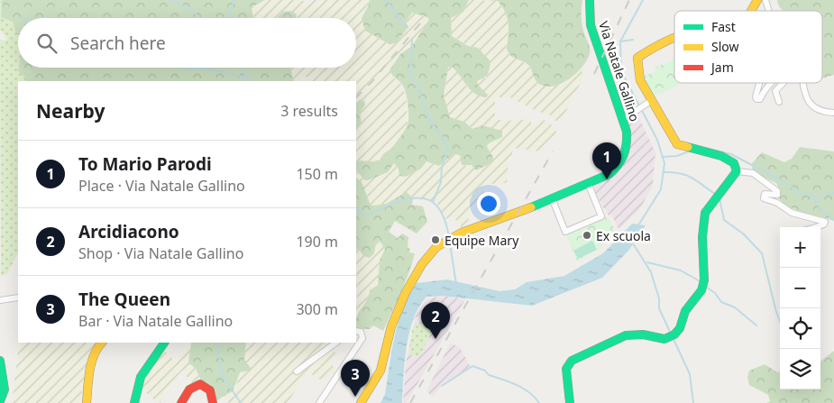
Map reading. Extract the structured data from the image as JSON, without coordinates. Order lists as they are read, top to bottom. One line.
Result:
{"streets":{"street":["Via Natale Gallino"]},"places":["Ex scuola","Equipe Mary"],"legend":["Fast","Slow","Jam"],"page":{"search":"Search here","heading":["Nearby","3 results"],"list":[{"mark":"1","name":"To Mario Parodi","note":"Place · Via Natale Gallino","value":"150 m"},{"mark":"2","name":"Arcidiacono","note":"Shop · Via Natale Gallino","value":"190 m"},{"mark":"3","name":"The Queen","note":"Bar · Via Natale Gallino","value":"300 m"}],"pins":["1","2","3"],"map_buttons":["+","−"]}}
